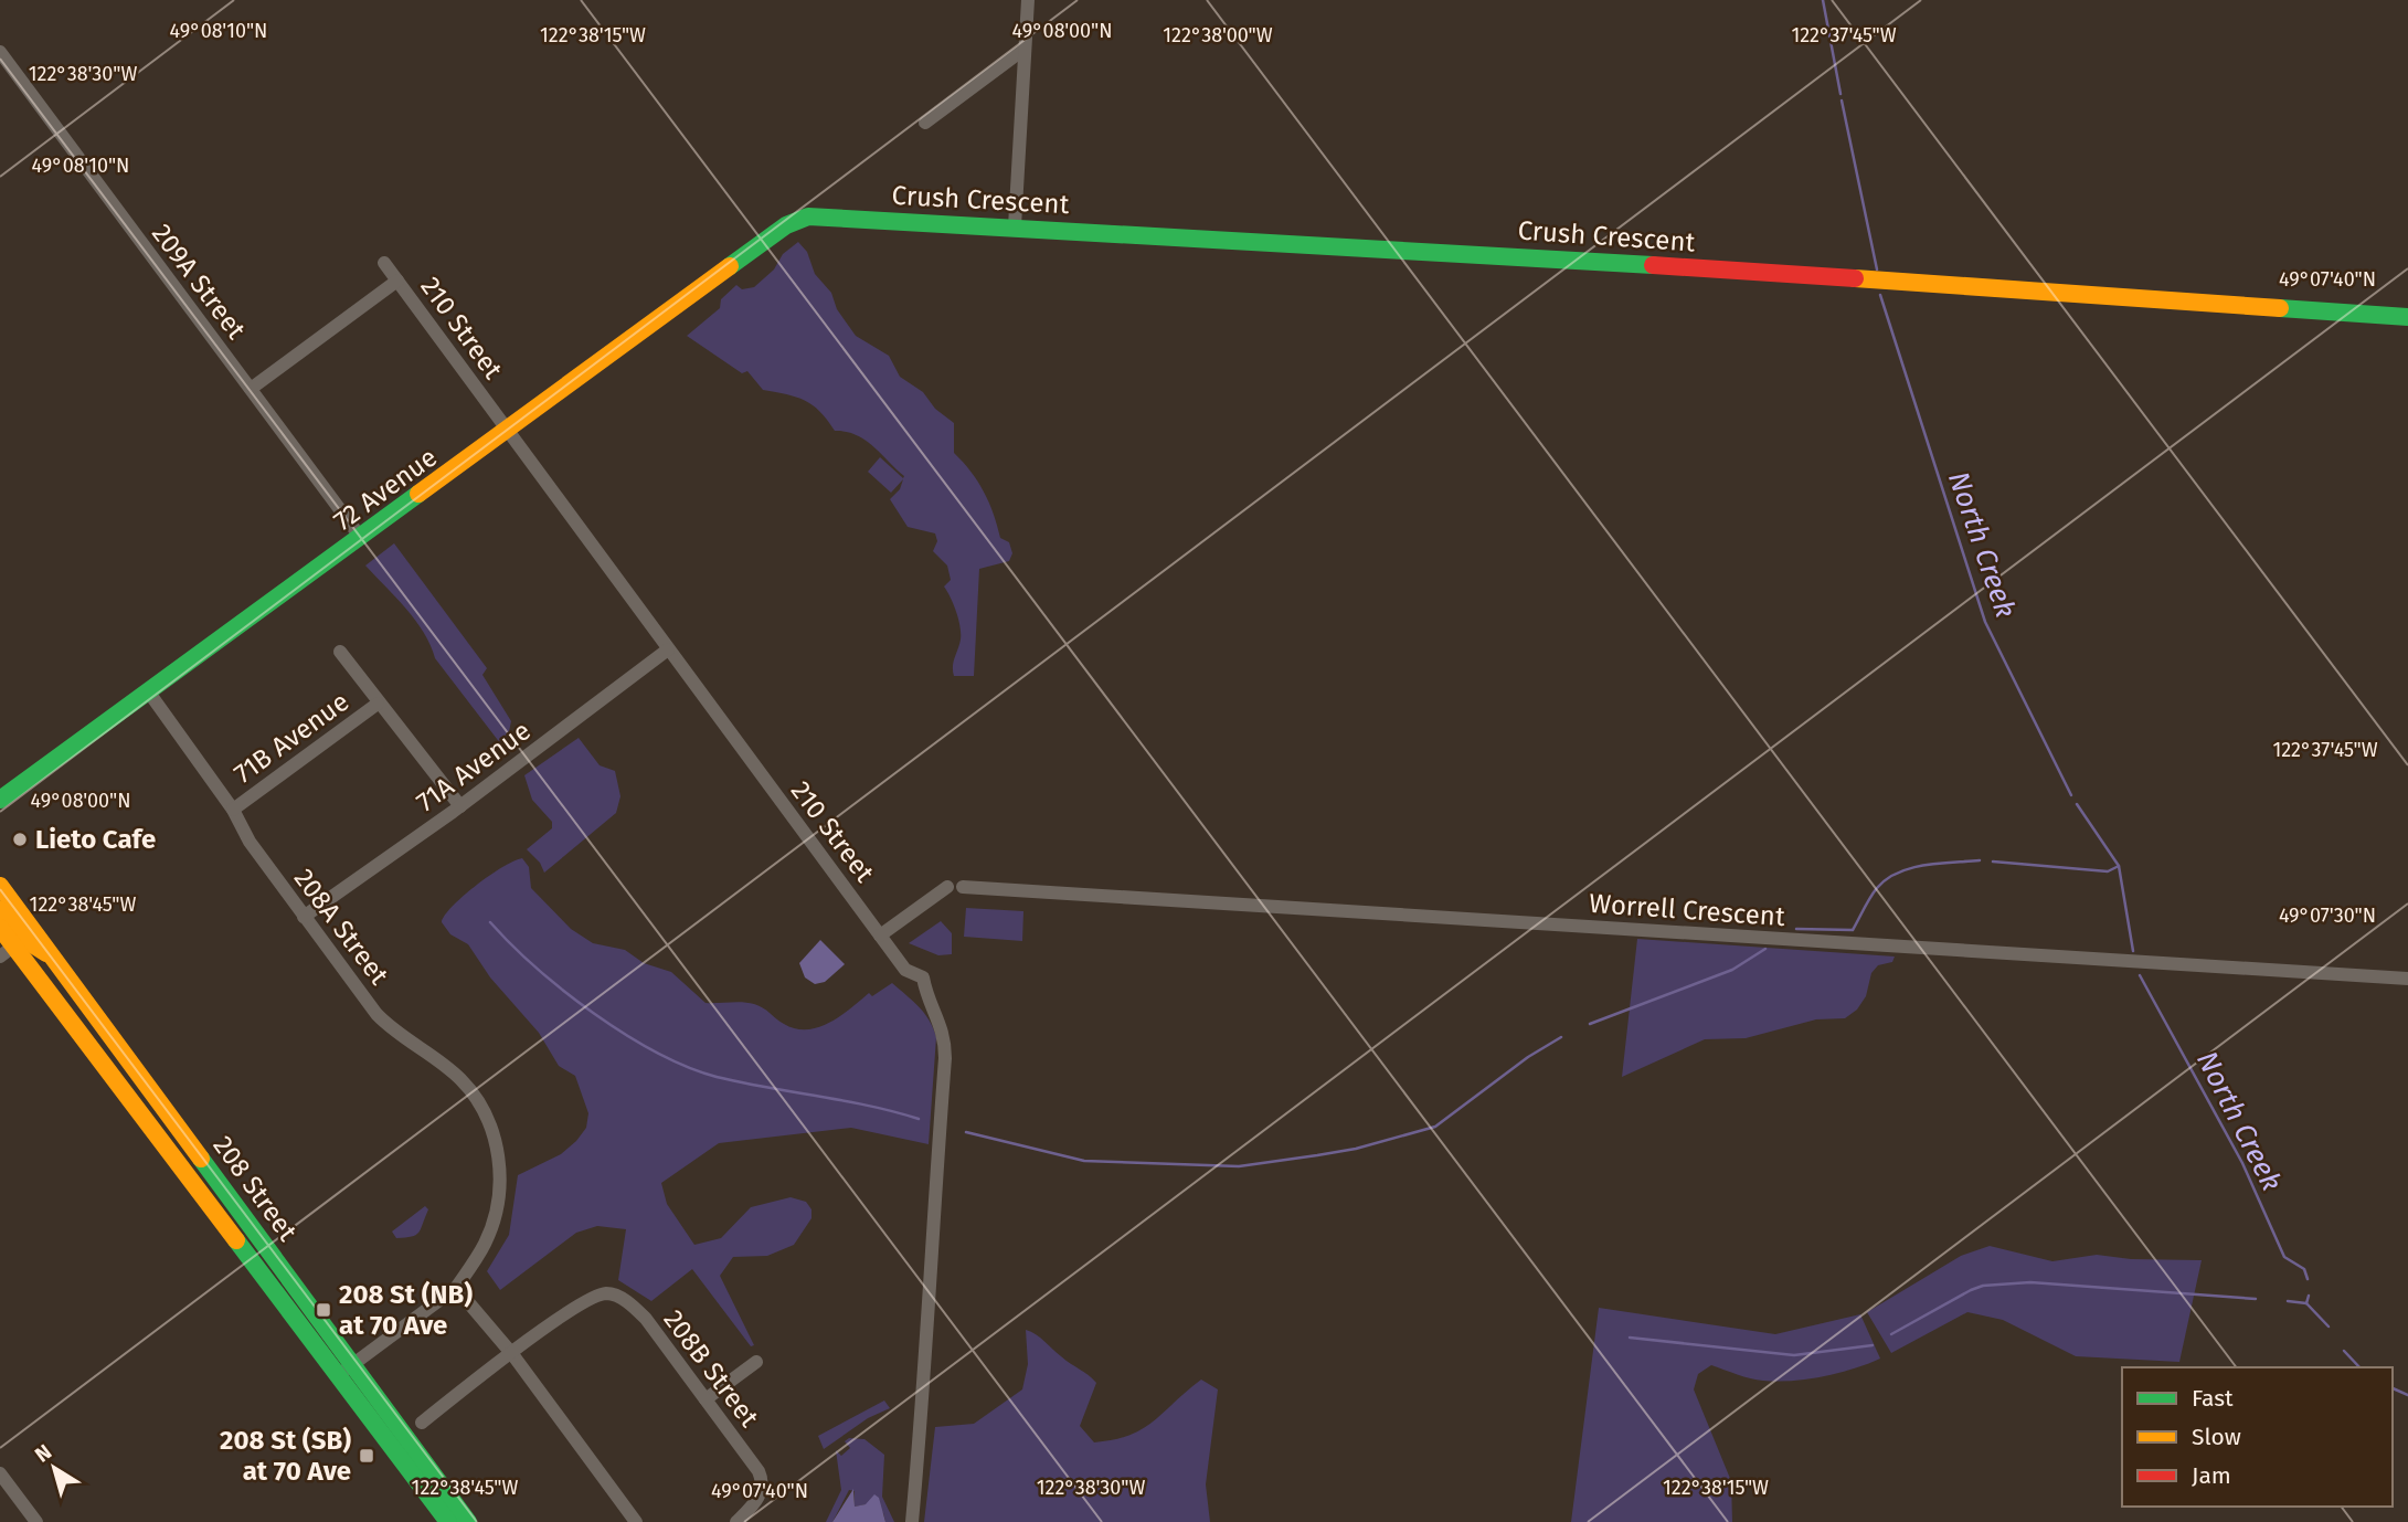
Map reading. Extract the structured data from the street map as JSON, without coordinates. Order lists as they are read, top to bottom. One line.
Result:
{"streets":{"main road":["Crush Crescent","72 Avenue","208 Street"],"street":["209A Street","210 Street","71B Avenue","71A Avenue","Worrell Crescent","208A Street","208B Street"]},"crossings":[["Crush Crescent","72 Avenue"],["209A Street","72 Avenue"],["210 Street","72 Avenue"],["210 Street","71A Avenue"],["72 Avenue","208A Street"],["71B Avenue","208A Street"],["71A Avenue","208A Street"]],"water":["North Creek"],"places":{"other":["Lieto Cafe"],"transit":["208 St (NB) at 70 Ave","208 St (SB) at 70 Ave"]},"legend":["Fast","Slow","Jam"],"north":"top left","coordinates":["49°08'10\"N","49°08'00\"N","122°38'15\"W","122°38'00\"W","122°37'45\"W","122°38'30\"W","49°07'40\"N","122°38'45\"W","49°07'30\"N"]}
